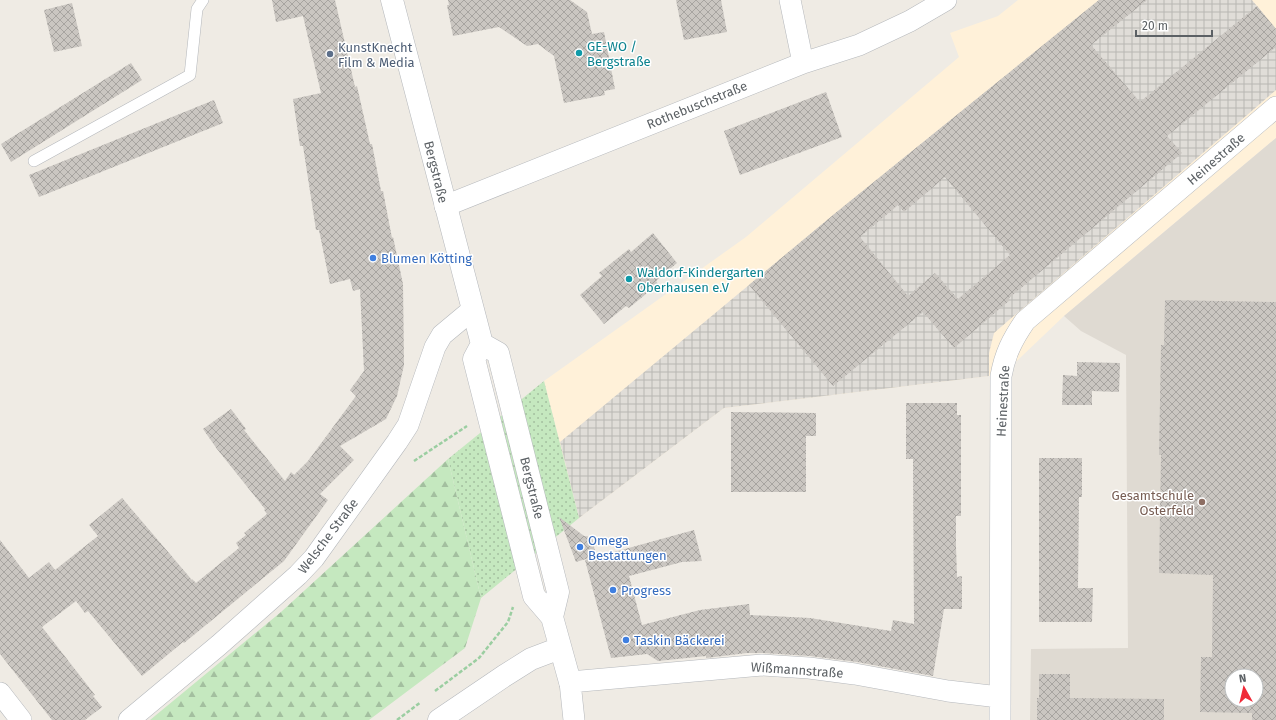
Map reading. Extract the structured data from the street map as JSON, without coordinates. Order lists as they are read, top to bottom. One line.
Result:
{"streets":{"street":["Rothebuschstraße","Heinestraße","Bergstraße","Welsche Straße","Wißmannstraße"]},"crossings":[["Rothebuschstraße","Bergstraße"],["Heinestraße","Wißmannstraße"],["Bergstraße","Welsche Straße"],["Bergstraße","Wißmannstraße"]],"places":["GE-WO / Bergstraße","KunstKnecht Film & Media","Blumen Kötting","Waldorf-Kindergarten Oberhausen e.V","Gesamtschule Osterfeld","Omega Bestattungen","Progress","Taskin Bäckerei"],"scale_bar":"20 m","north":"top"}
